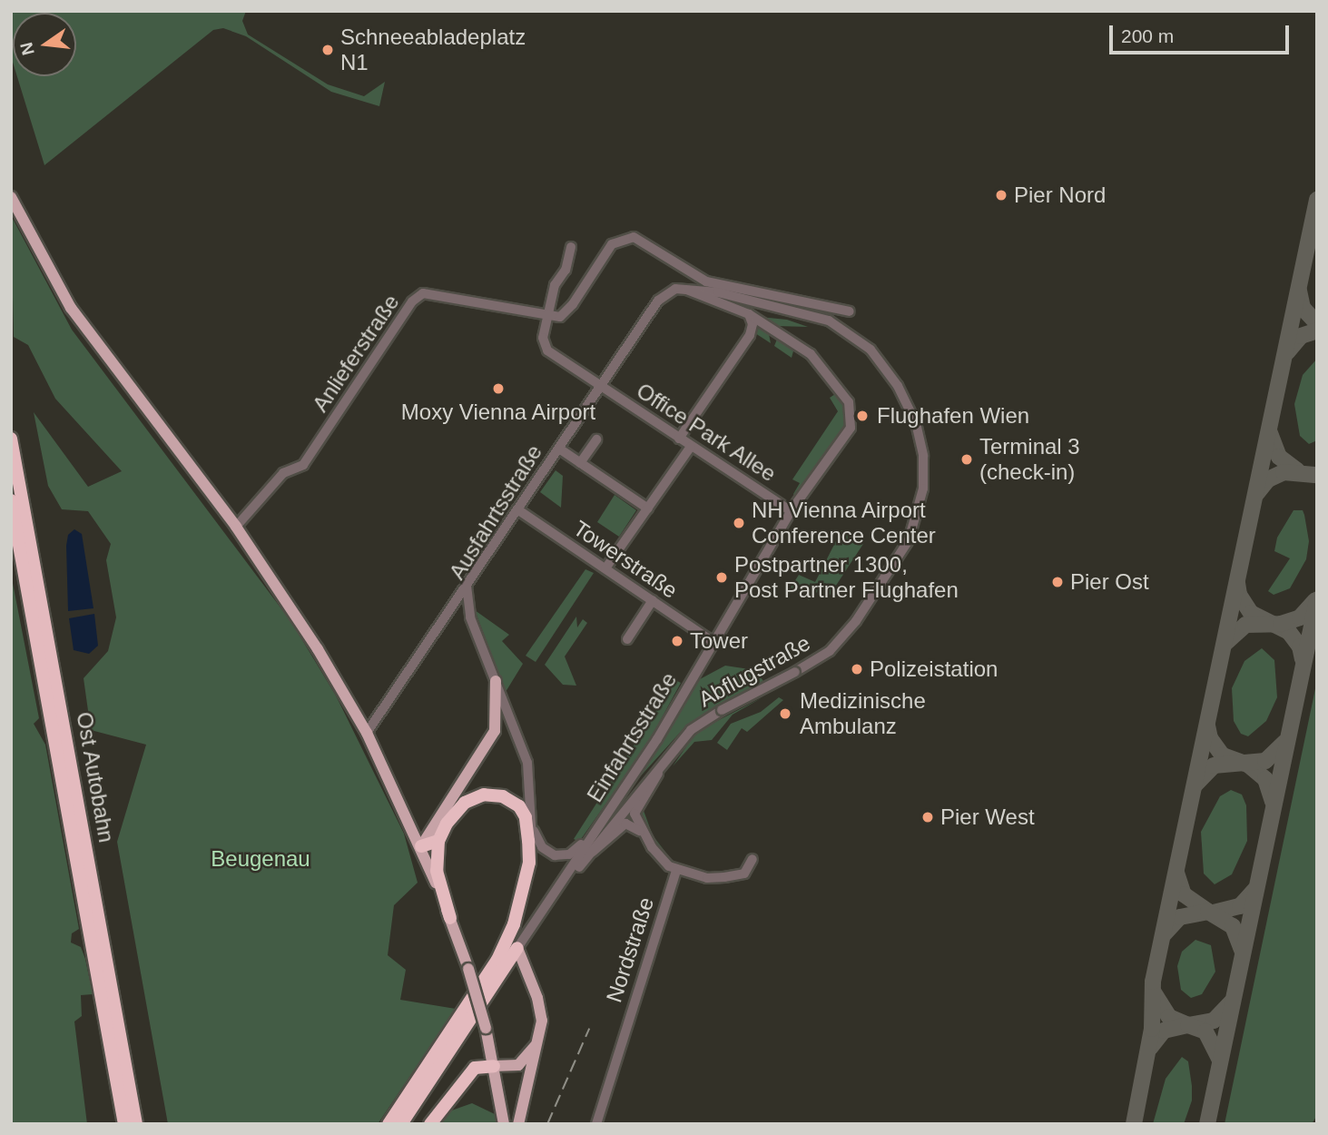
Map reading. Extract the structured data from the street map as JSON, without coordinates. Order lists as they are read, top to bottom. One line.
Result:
{"streets":{"highway":["Ost Autobahn"],"street":["Anlieferstraße","Office Park Allee","Ausfahrtsstraße","Towerstraße","Abflugstraße","Einfahrtsstraße","Nordstraße"]},"crossings":[["Anlieferstraße","Office Park Allee"],["Office Park Allee","Ausfahrtsstraße"],["Office Park Allee","Einfahrtsstraße"],["Ausfahrtsstraße","Towerstraße"],["Ausfahrtsstraße","Abflugstraße"],["Ausfahrtsstraße","Einfahrtsstraße"],["Towerstraße","Einfahrtsstraße"],["Abflugstraße","Einfahrtsstraße"]],"parks":["Beugenau"],"places":["Schneeabladeplatz N1","Pier Nord","Moxy Vienna Airport","Flughafen Wien","Terminal 3 (check-in)","NH Vienna Airport Conference Center","Postpartner 1300, Post Partner Flughafen","Pier Ost","Tower","Polizeistation","Medizinische Ambulanz","Pier West"],"scale_bar":"200 m","north":"left"}
